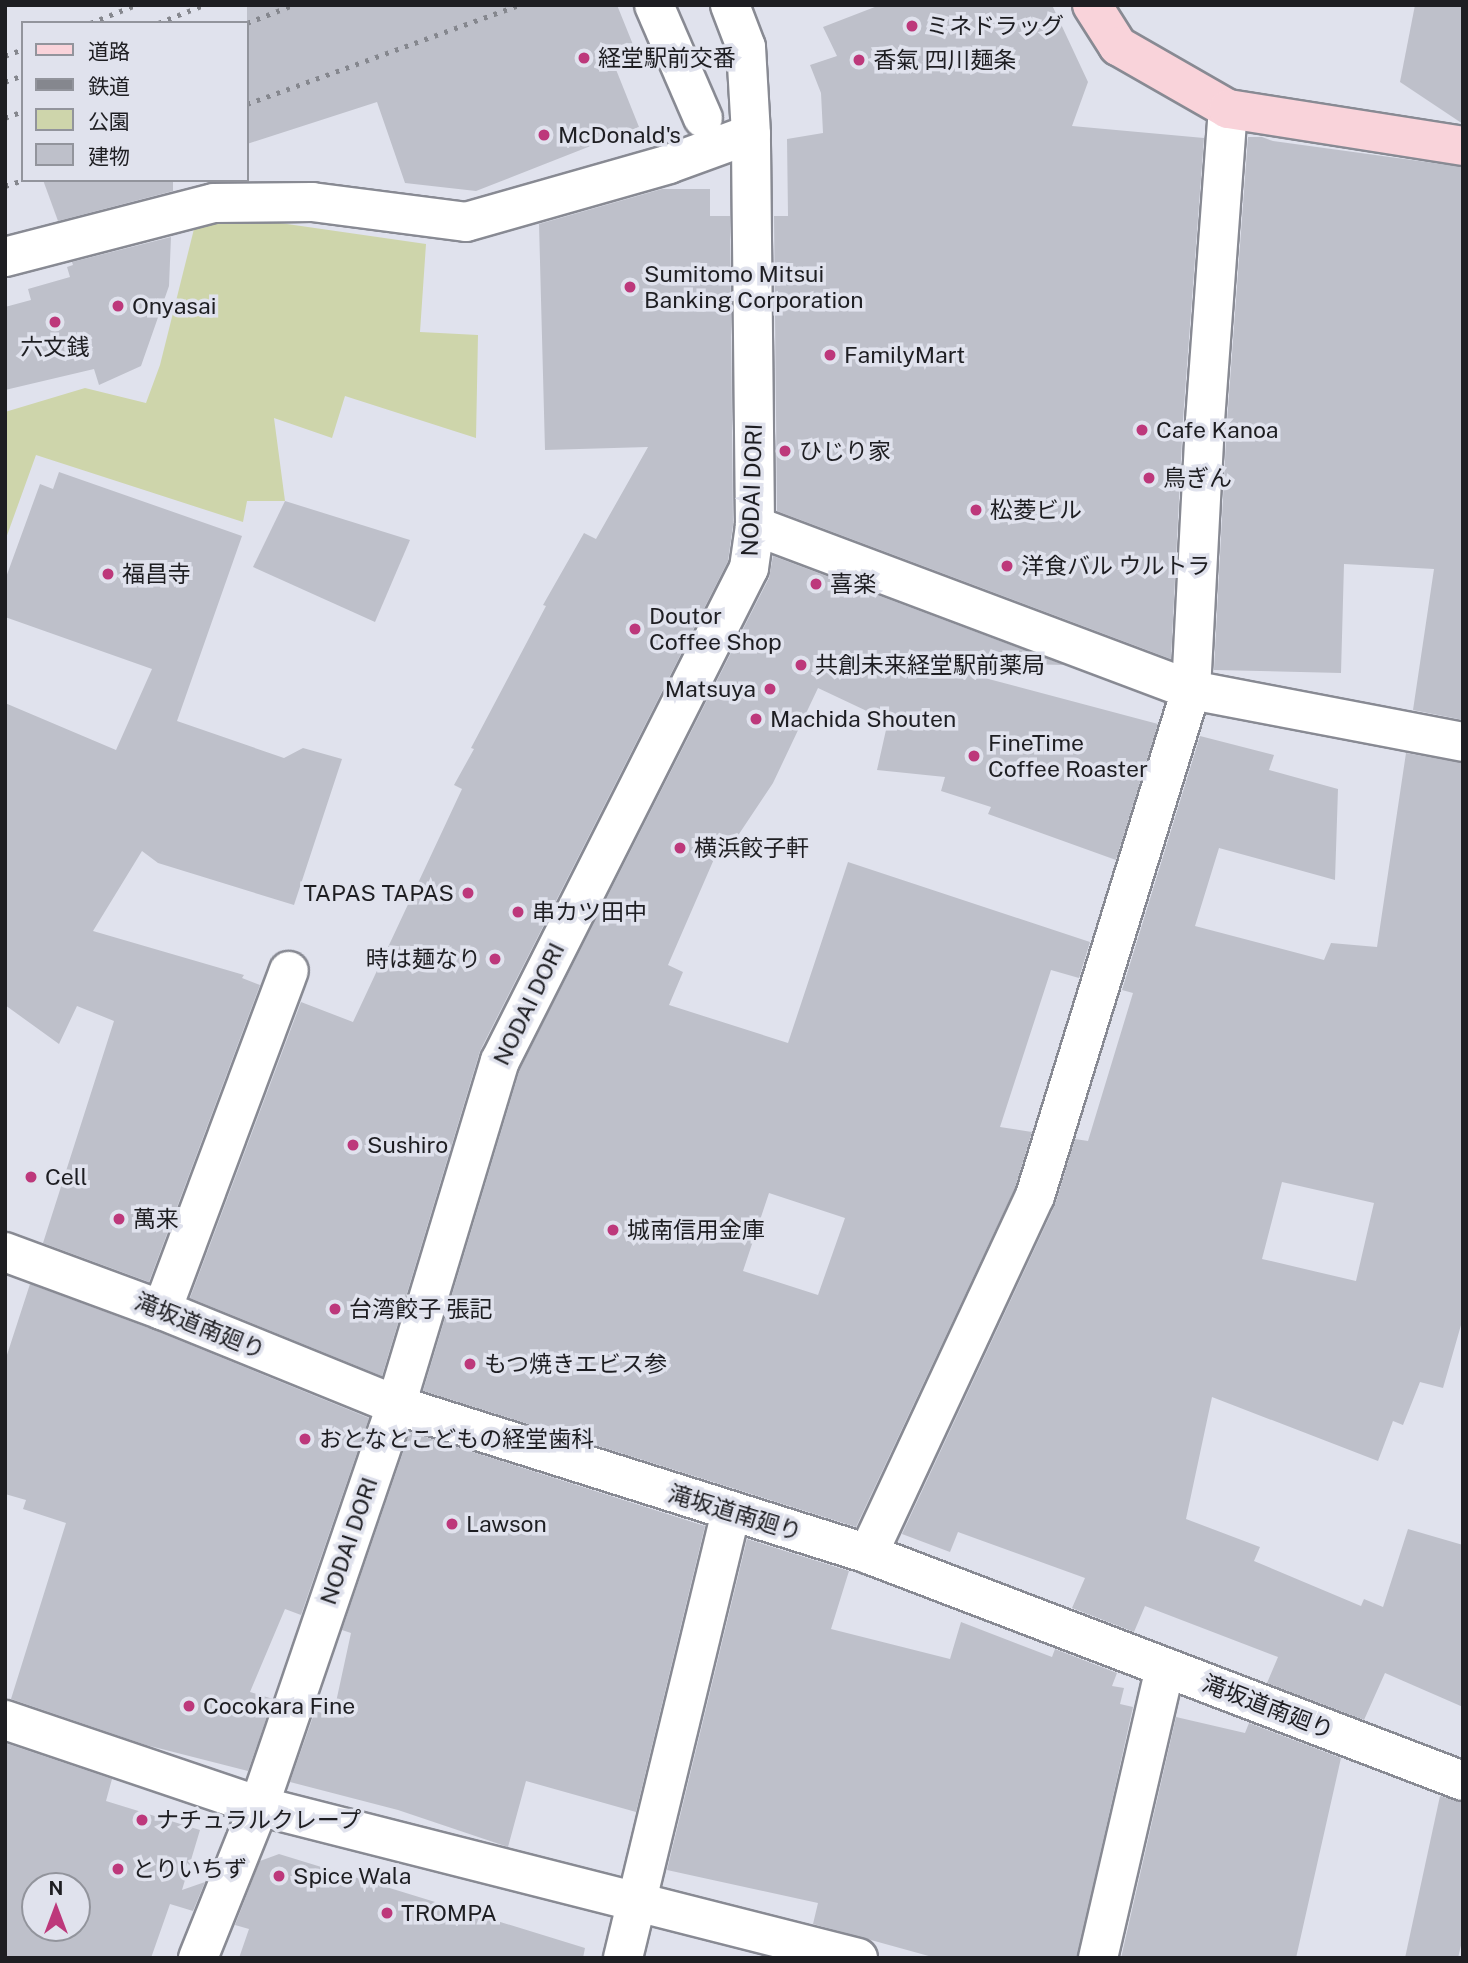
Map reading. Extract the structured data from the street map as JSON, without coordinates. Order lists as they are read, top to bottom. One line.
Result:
{"streets":{"street":["NODAI DORI","滝坂道南廻り"]},"crossings":[["NODAI DORI","滝坂道南廻り"]],"places":["ミネドラッグ","経堂駅前交番","香氣 四川麺条","McDonald's","Sumitomo Mitsui Banking Corporation","Onyasai","六文銭","FamilyMart","Cafe Kanoa","ひじり家","鳥ぎん","松菱ビル","洋食バル ウルトラ","福昌寺","喜楽","Doutor Coffee Shop","共創未来経堂駅前薬局","Matsuya","Machida Shouten","FineTime Coffee Roaster","横浜餃子軒","TAPAS TAPAS","串カツ田中","時は麺なり","Sushiro","Cell","萬来","城南信用金庫","台湾餃子 張記","もつ焼きエビス参","おとなとこどもの経堂歯科","Lawson","Cocokara Fine","ナチュラルクレープ","とりいちず","Spice Wala","TROMPA"],"legend":["道路","鉄道","公園","建物"],"north":"top"}
